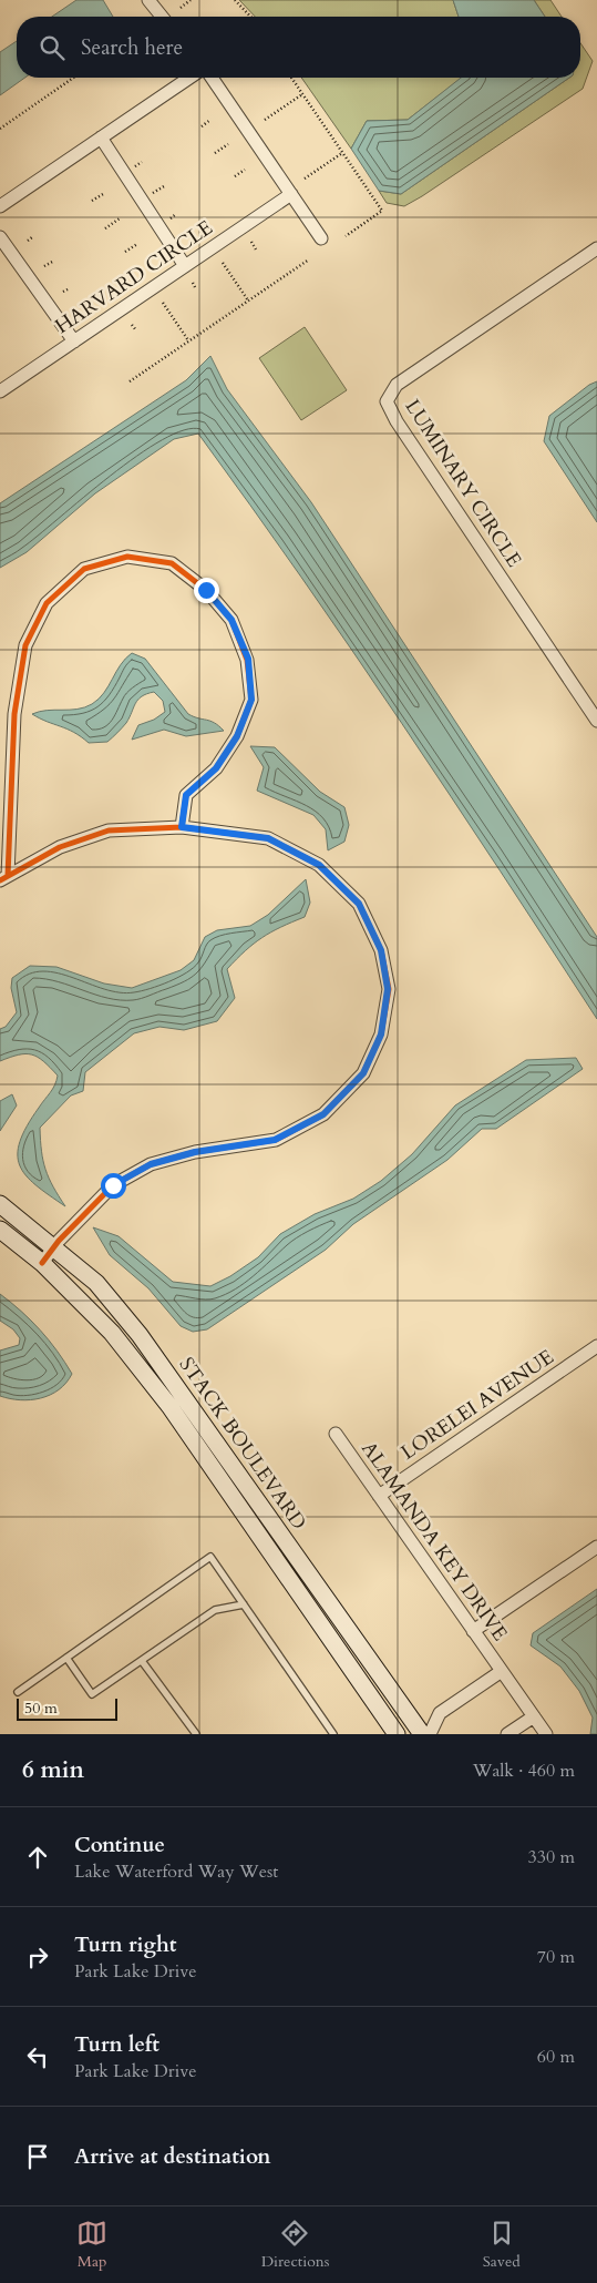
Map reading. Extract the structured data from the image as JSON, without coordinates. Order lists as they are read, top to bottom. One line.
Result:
{"streets":{"street":["HARVARD CIRCLE","LUMINARY CIRCLE","LORELEI AVENUE","STACK BOULEVARD","ALAMANDA KEY DRIVE"]},"crossings":[["LORELEI AVENUE","ALAMANDA KEY DRIVE"]],"scale_bar":"50 m","page":{"search":"Search here","scale":"50 m","heading":["6 min","Walk · 460 m"],"list":[["Continue","Lake Waterford Way West","330 m"],["Turn right","Park Lake Drive","70 m"],["Turn left","Park Lake Drive","60 m"],"Arrive at destination"],"nav":["Map","Directions","Saved"]}}
